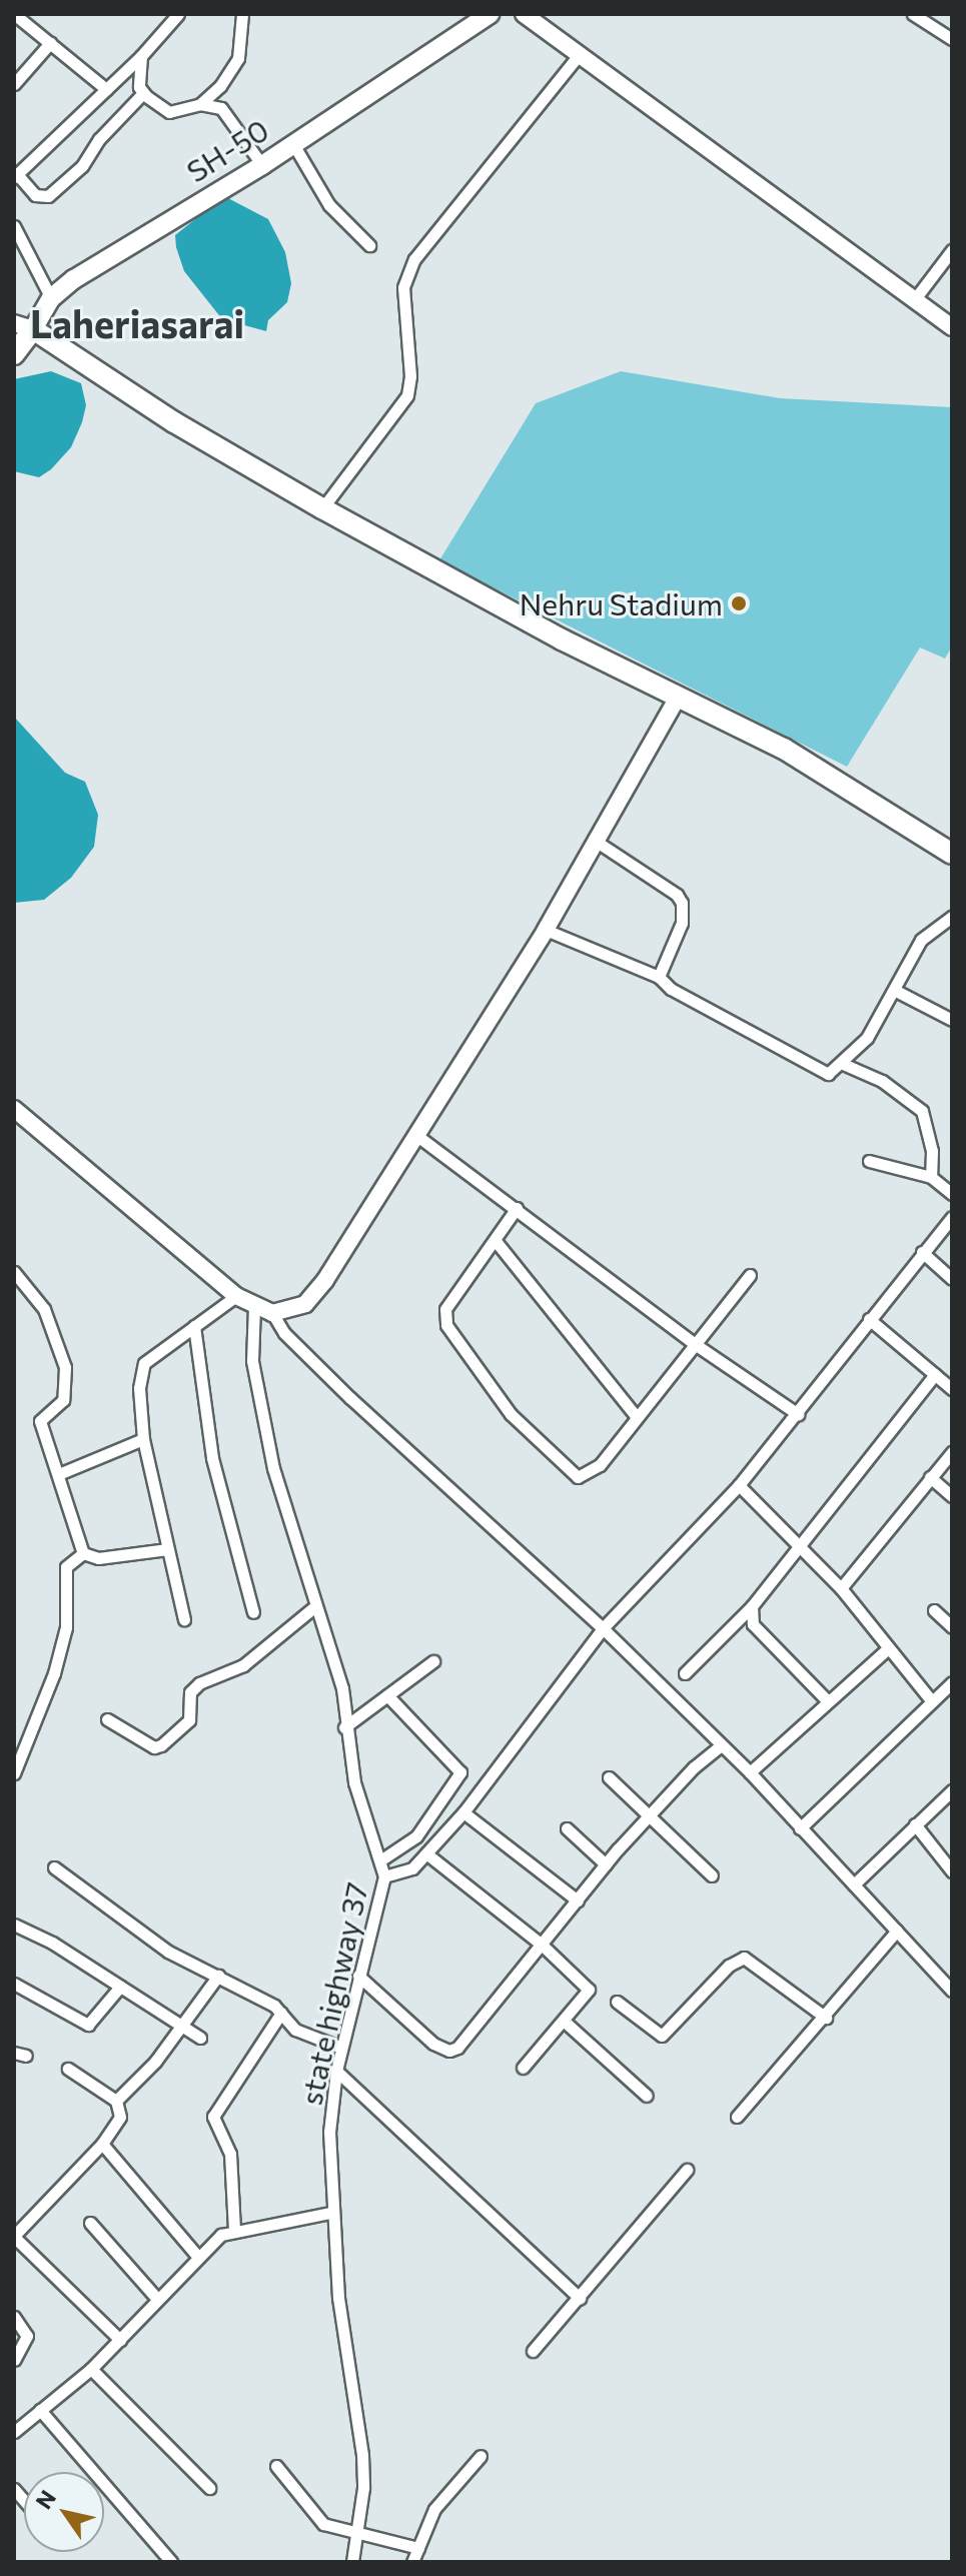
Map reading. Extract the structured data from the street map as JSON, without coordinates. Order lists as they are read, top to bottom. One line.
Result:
{"streets":{"highway":["SH-50"],"street":["state highway 37"]},"districts":["Laheriasarai"],"places":["Nehru Stadium"],"north":"top left"}
